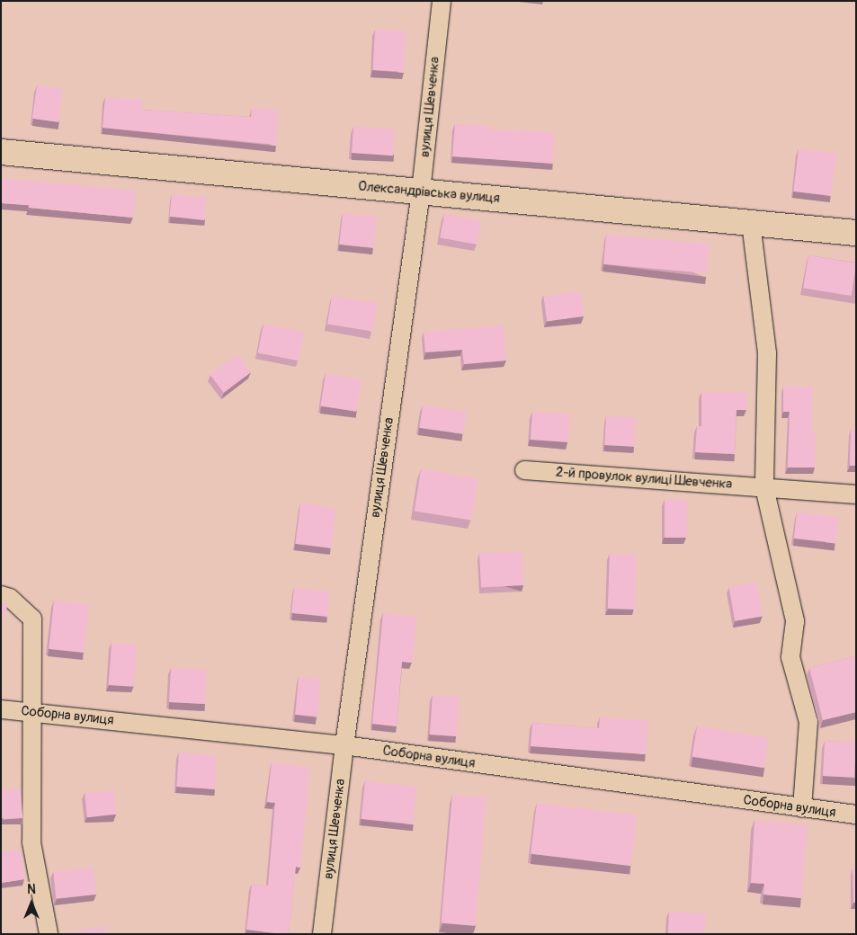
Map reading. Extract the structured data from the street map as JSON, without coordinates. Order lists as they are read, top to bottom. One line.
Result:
{"streets":{"main road":["Олександрівська вулиця"],"street":["вулиця Шевченка","2-й провулок вулиці Шевченка","Соборна вулиця"]},"crossings":[["вулиця Шевченка","Олександрівська вулиця"],["вулиця Шевченка","Соборна вулиця"]],"north":"top"}
